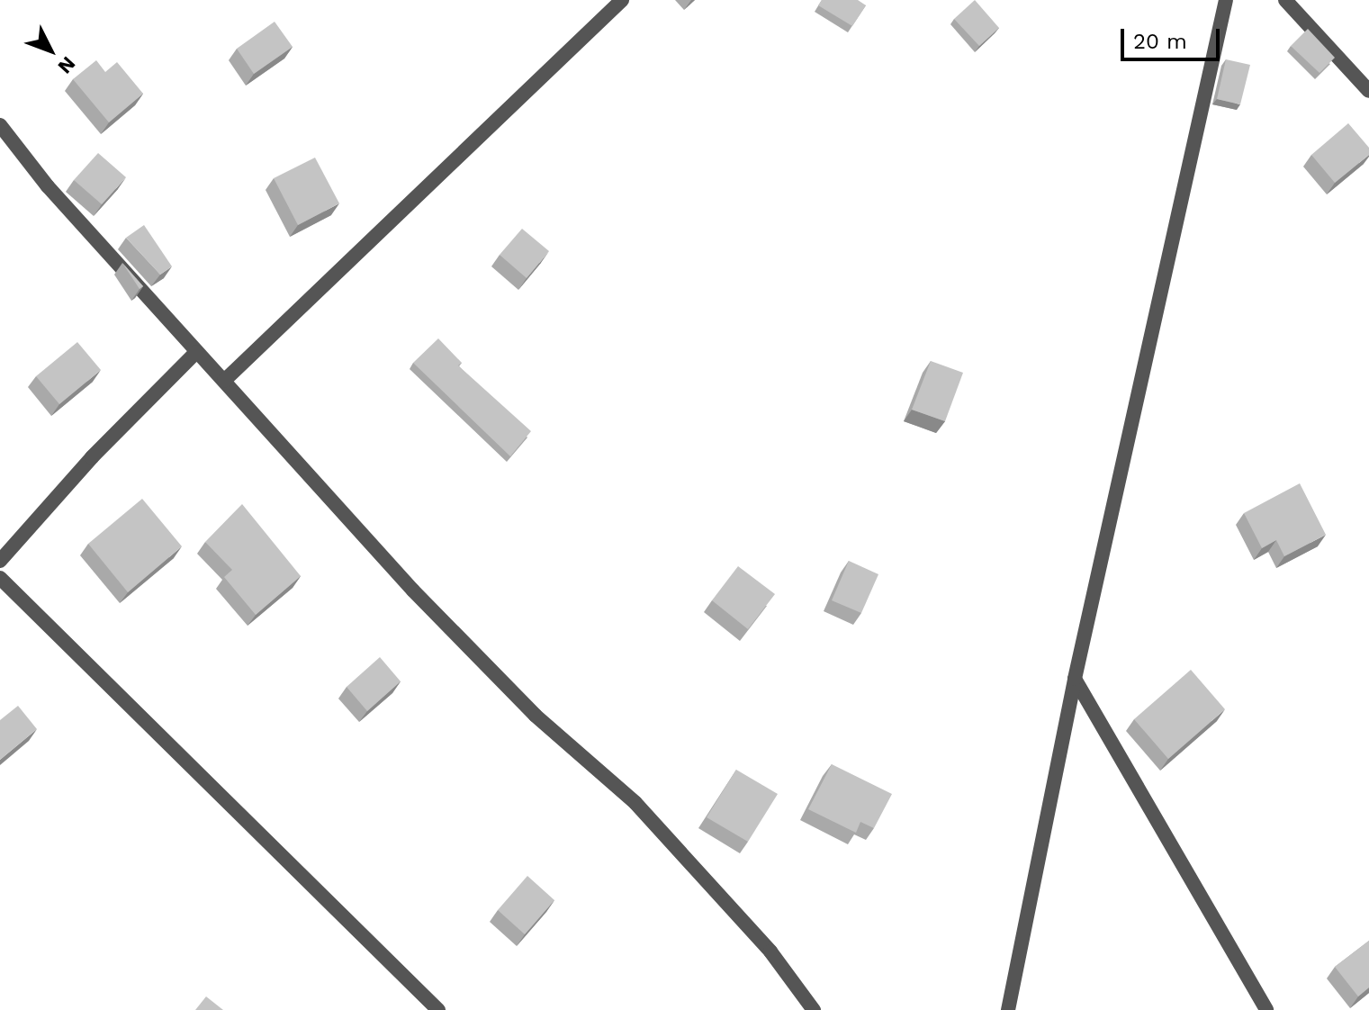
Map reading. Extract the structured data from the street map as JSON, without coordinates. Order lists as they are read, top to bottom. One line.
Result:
{"scale_bar":"20 m","north":"bottom right"}
